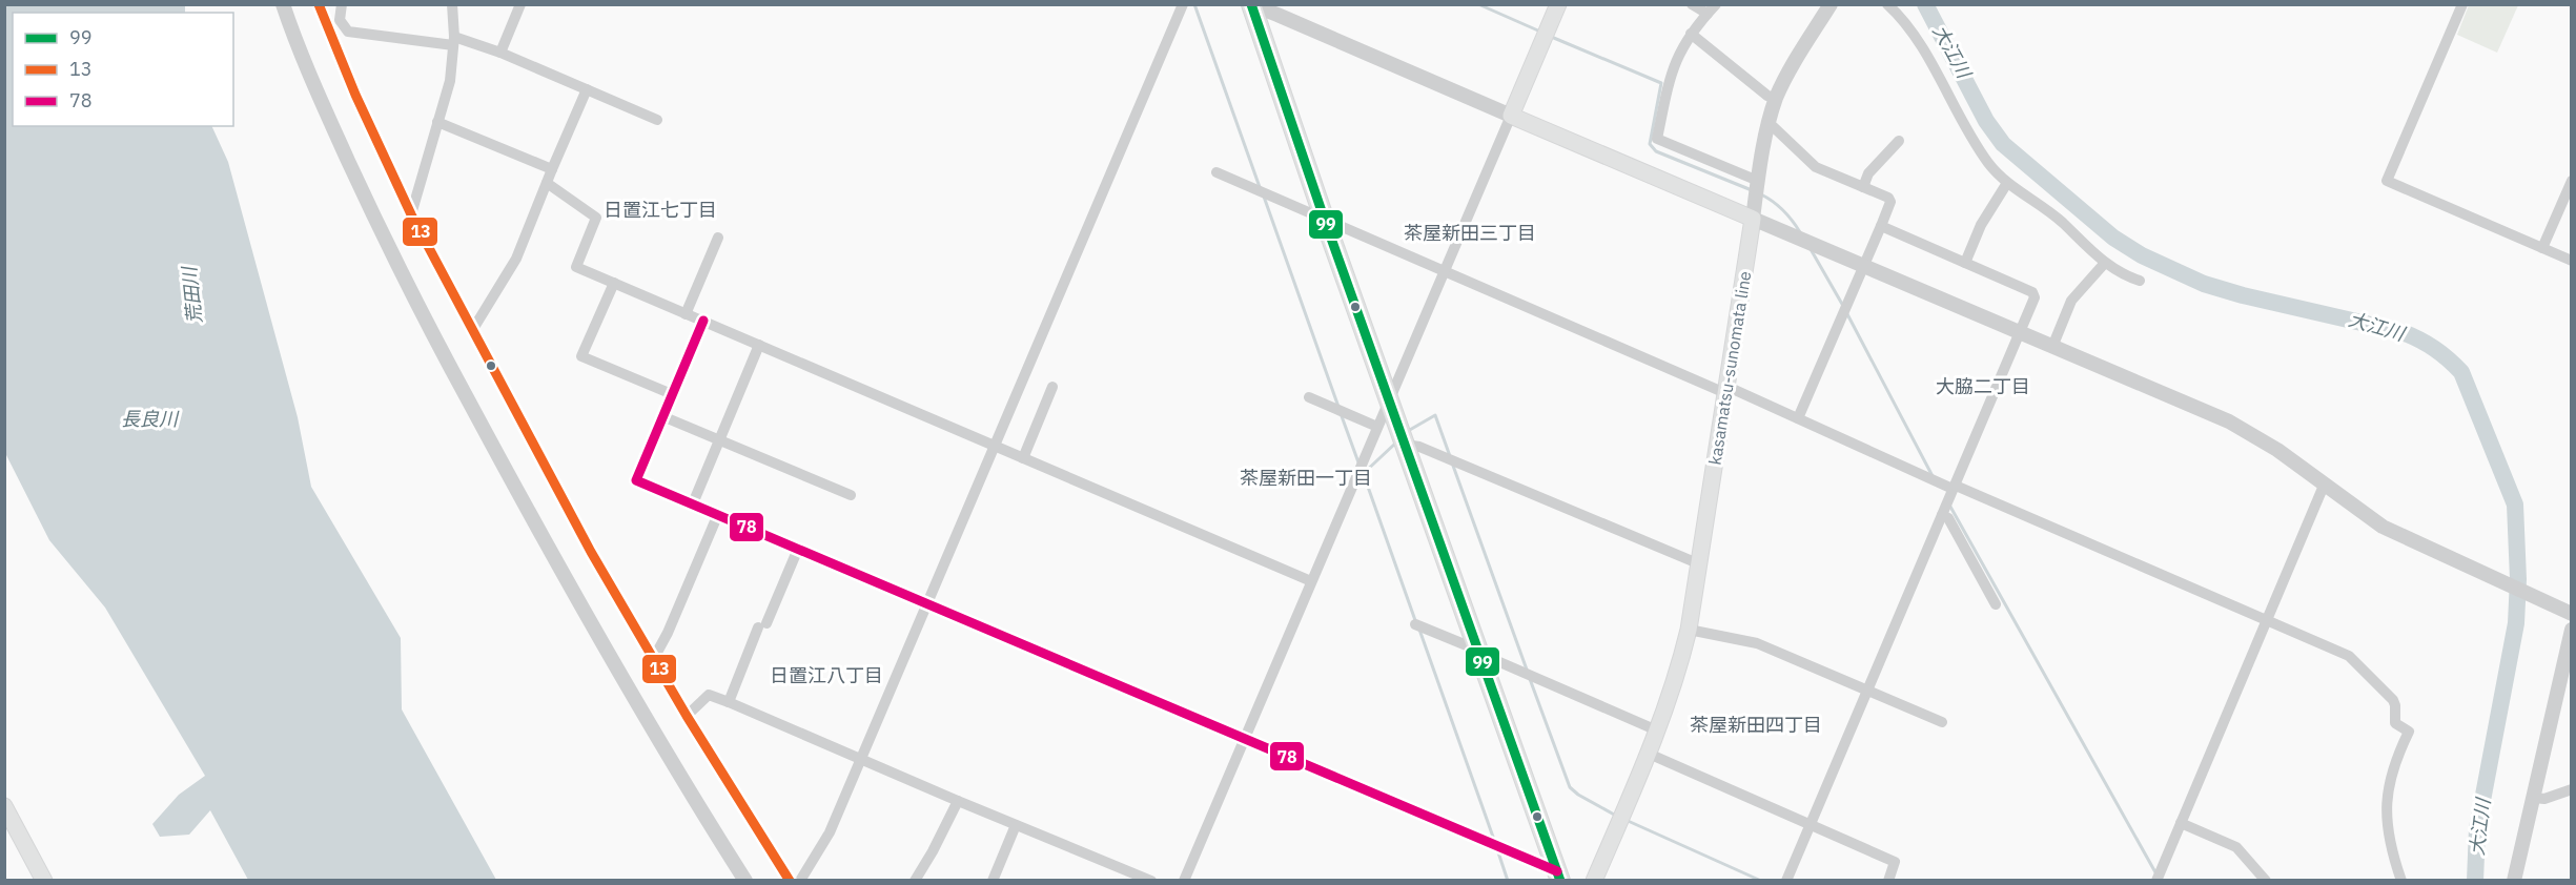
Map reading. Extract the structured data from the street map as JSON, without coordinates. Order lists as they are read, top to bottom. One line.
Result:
{"streets":{"main road":["kasamatsu-sunomata line"]},"districts":["日置江七丁目","茶屋新田三丁目","大脇二丁目","茶屋新田一丁目","日置江八丁目","茶屋新田四丁目"],"water":["大江川","荒田川","長良川"],"lines":["transit line 99","transit line 13","transit line 78"],"legend":["99","13","78"]}
